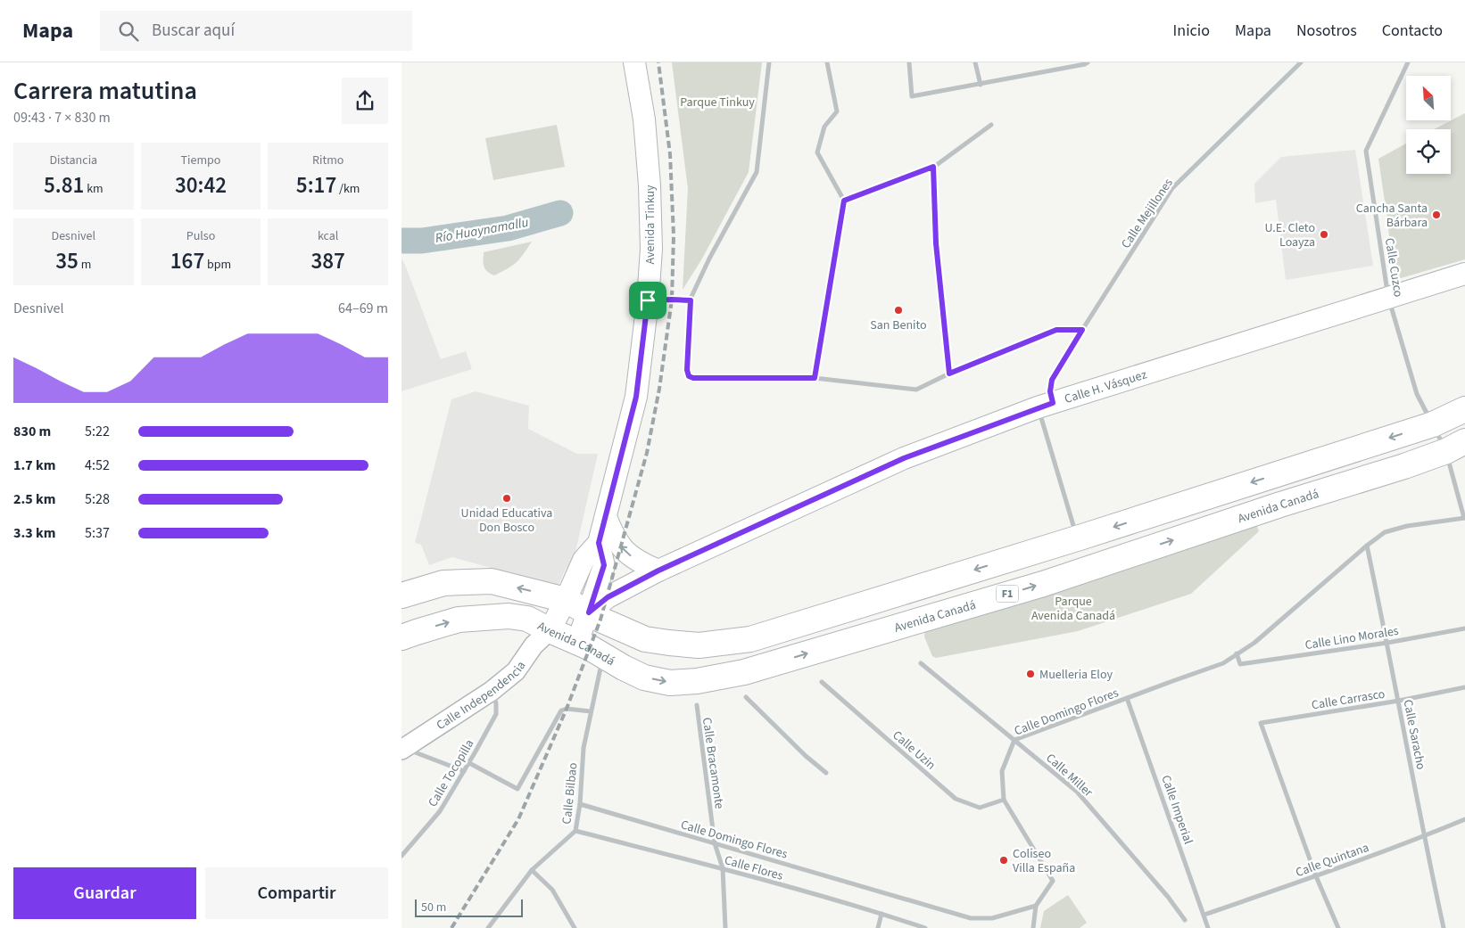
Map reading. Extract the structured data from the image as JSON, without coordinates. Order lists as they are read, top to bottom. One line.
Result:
{"streets":{"highway":["Avenida Canadá","F1"],"main road":["Avenida Tinkuy","Calle H. Vásquez"],"street":["Calle Mejillones","Calle Cuzco","Calle Lino Morales","Calle Independencia","Calle Carrasco","Calle Domingo Flores","Calle Saracho","Calle Uzin","Calle Bracamonte","Calle Tocopilla","Calle Miller","Calle Bilbao","Calle Imperial","Calle Quintana","Calle Flores"]},"crossings":[["Calle Mejillones","Calle H. Vásquez"],["Avenida Tinkuy","Calle H. Vásquez"],["Avenida Tinkuy","Avenida Canadá"],["Avenida Tinkuy","Calle Independencia"],["Calle Cuzco","Calle H. Vásquez"],["Calle Cuzco","Avenida Canadá"],["Calle Cuzco","Calle Domingo Flores"],["Avenida Canadá","Calle Independencia"],["Avenida Canadá","Calle Bilbao"],["Calle Lino Morales","Calle Domingo Flores"],["Calle Lino Morales","Calle Saracho"],["Calle Independencia","Calle Tocopilla"],["Calle Carrasco","Calle Saracho"],["Calle Carrasco","Calle Quintana"],["Calle Domingo Flores","Calle Saracho"],["Calle Domingo Flores","Calle Uzin"],["Calle Domingo Flores","Calle Bracamonte"],["Calle Domingo Flores","Calle Miller"],["Calle Domingo Flores","Calle Bilbao"],["Calle Domingo Flores","Calle Imperial"],["Calle Saracho","Calle Quintana"],["Calle Bracamonte","Calle Flores"],["Calle Bilbao","Calle Flores"],["Calle Imperial","Calle Quintana"]],"water":["Río Huaynamallu"],"parks":["Parque Tinkuy","Parque Avenida Canadá"],"places":["Cancha Santa Bárbara","U.E. Cleto Loayza","San Benito","Unidad Educativa Don Bosco","Muelleria Eloy","Coliseo Villa España"],"scale_bar":"50 m","north":"top left","page":{"header":"Mapa","search":"Buscar aquí","nav":["Inicio","Mapa","Nosotros","Contacto"],"heading":["Carrera matutina","09:43 · 7 × 830 m"],"stats":[["Distancia","5.81 km"],["Tiempo","30:42"],["Ritmo","5:17 /km"],["Desnivel","35 m"],["Pulso","167 bpm"],["kcal","387"]],"chart":["Desnivel","64–69 m"],"list":[{"name":"830 m","note":"5:22"},{"name":"1.7 km","note":"4:52"},{"name":"2.5 km","note":"5:28"},{"name":"3.3 km","note":"5:37"}],"buttons":["Guardar","Compartir"],"scale":"50 m"}}
